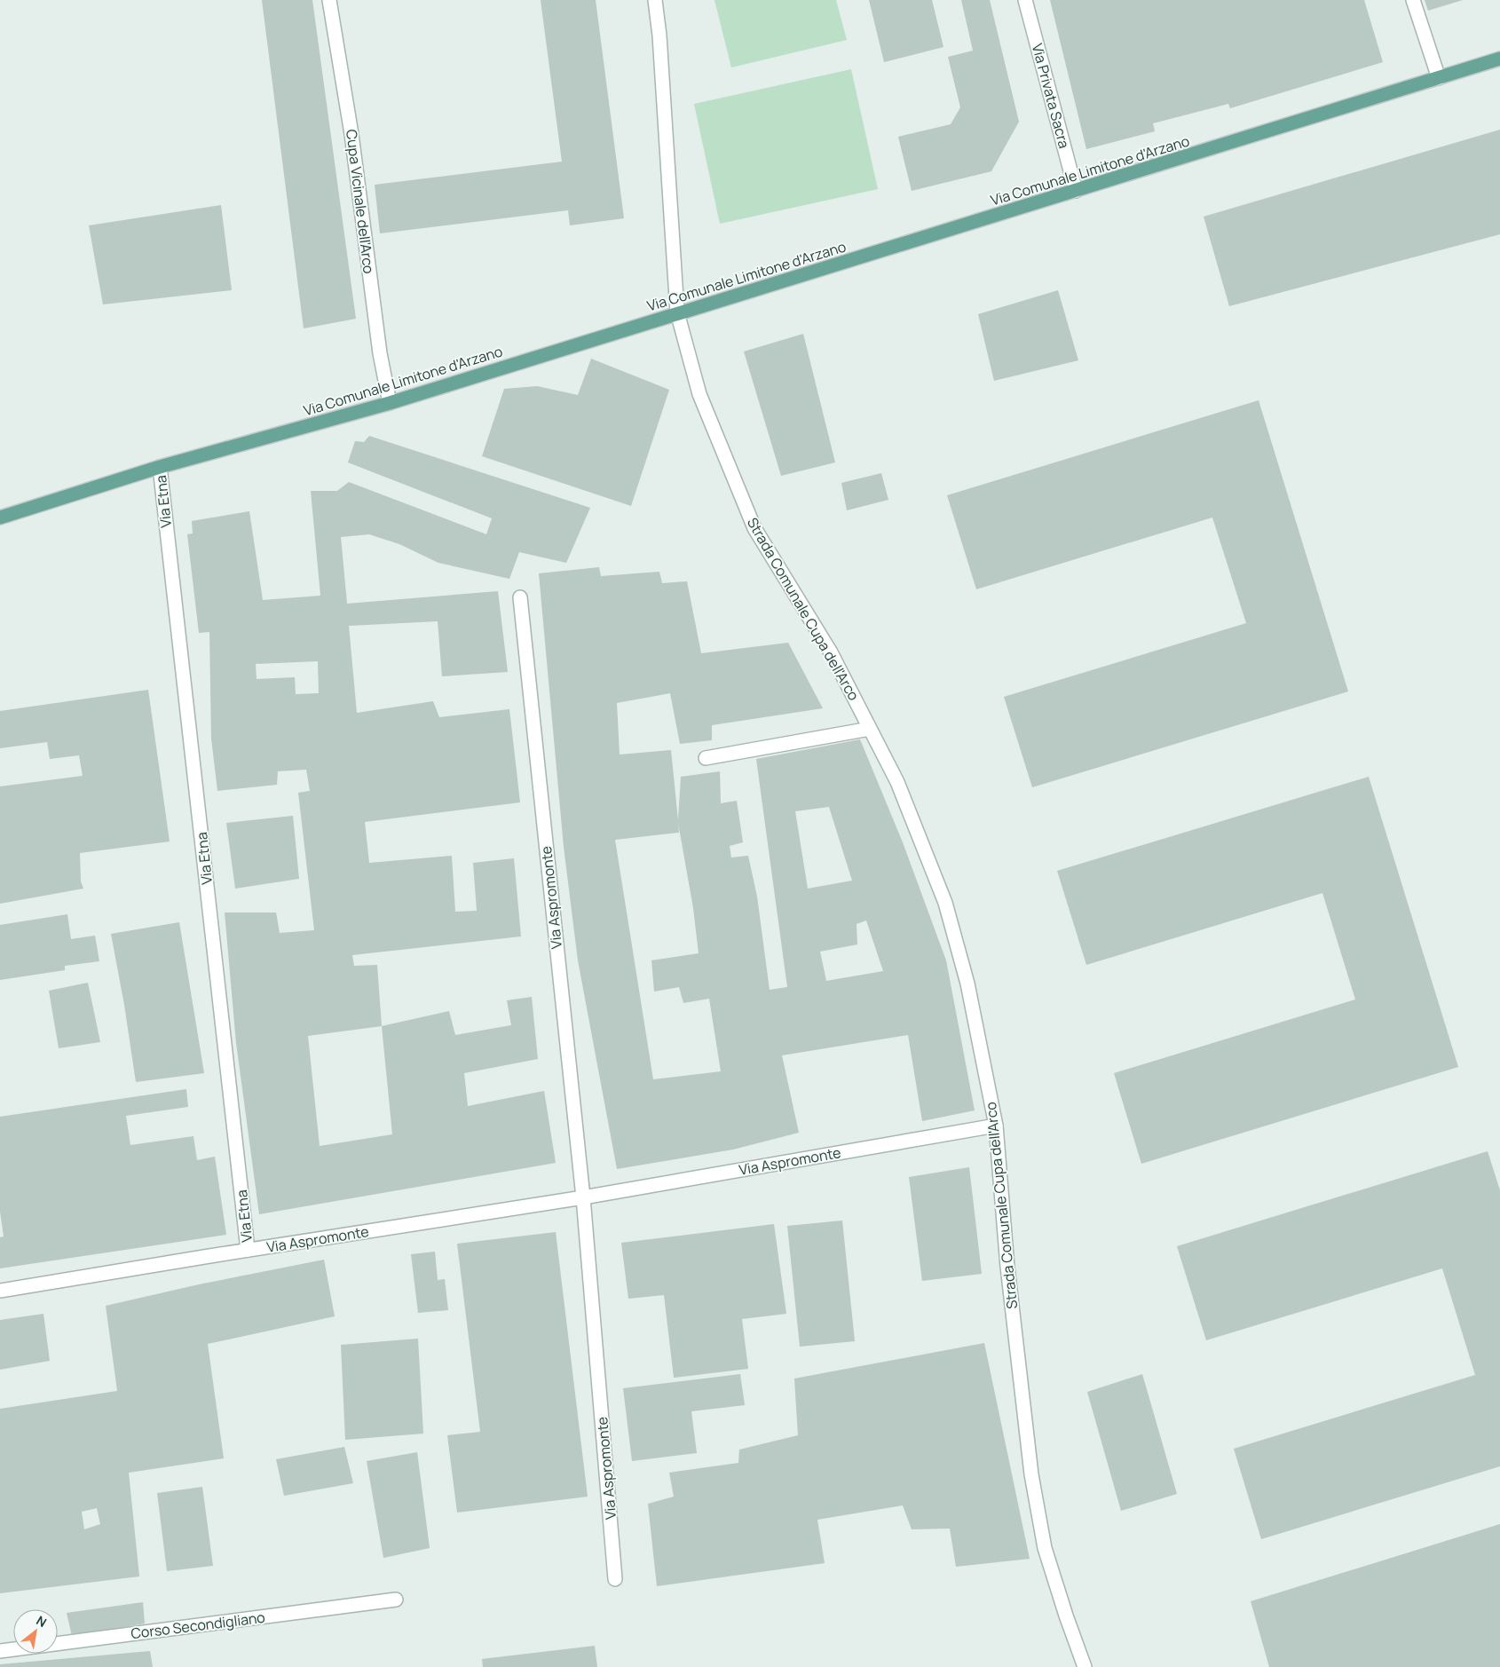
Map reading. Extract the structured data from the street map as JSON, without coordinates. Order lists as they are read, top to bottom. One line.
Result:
{"streets":{"main road":["Via Comunale Limitone d'Arzano"],"street":["Via Privata Sacra","Cupa Vicinale dell'Arco","Via Etna","Strada Comunale Cupa dell'Arco","Via Aspromonte","Corso Secondigliano"]},"crossings":[["Via Privata Sacra","Via Comunale Limitone d'Arzano"],["Via Comunale Limitone d'Arzano","Cupa Vicinale dell'Arco"],["Via Comunale Limitone d'Arzano","Via Etna"],["Via Comunale Limitone d'Arzano","Strada Comunale Cupa dell'Arco"],["Via Etna","Via Aspromonte"],["Strada Comunale Cupa dell'Arco","Via Aspromonte"]],"north":"top right"}
